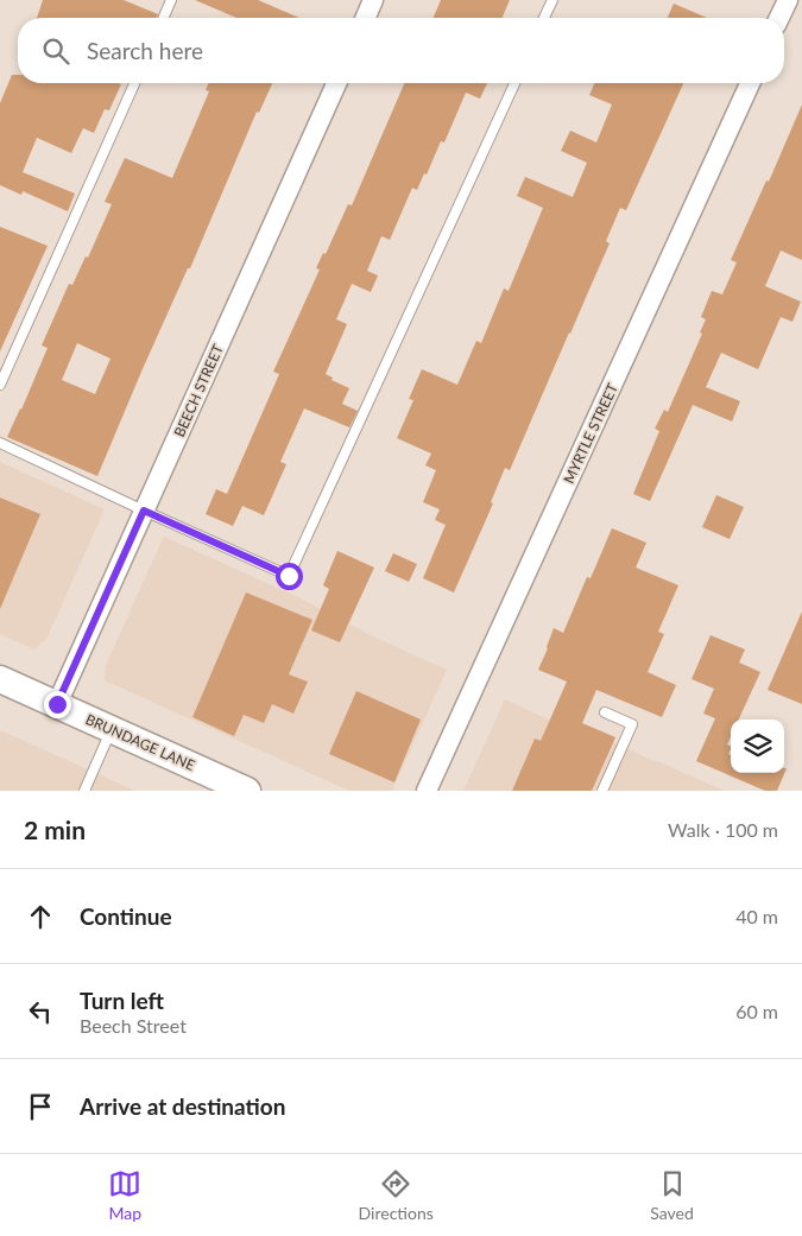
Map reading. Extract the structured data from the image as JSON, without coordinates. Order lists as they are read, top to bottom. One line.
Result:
{"streets":{"main road":["BRUNDAGE LANE"],"street":["BEECH STREET","MYRTLE STREET"]},"crossings":[["BEECH STREET","BRUNDAGE LANE"]],"page":{"search":"Search here","heading":["2 min","Walk · 100 m"],"list":[["Continue","40 m"],["Turn left","Beech Street","60 m"],"Arrive at destination"],"nav":["Map","Directions","Saved"]}}
